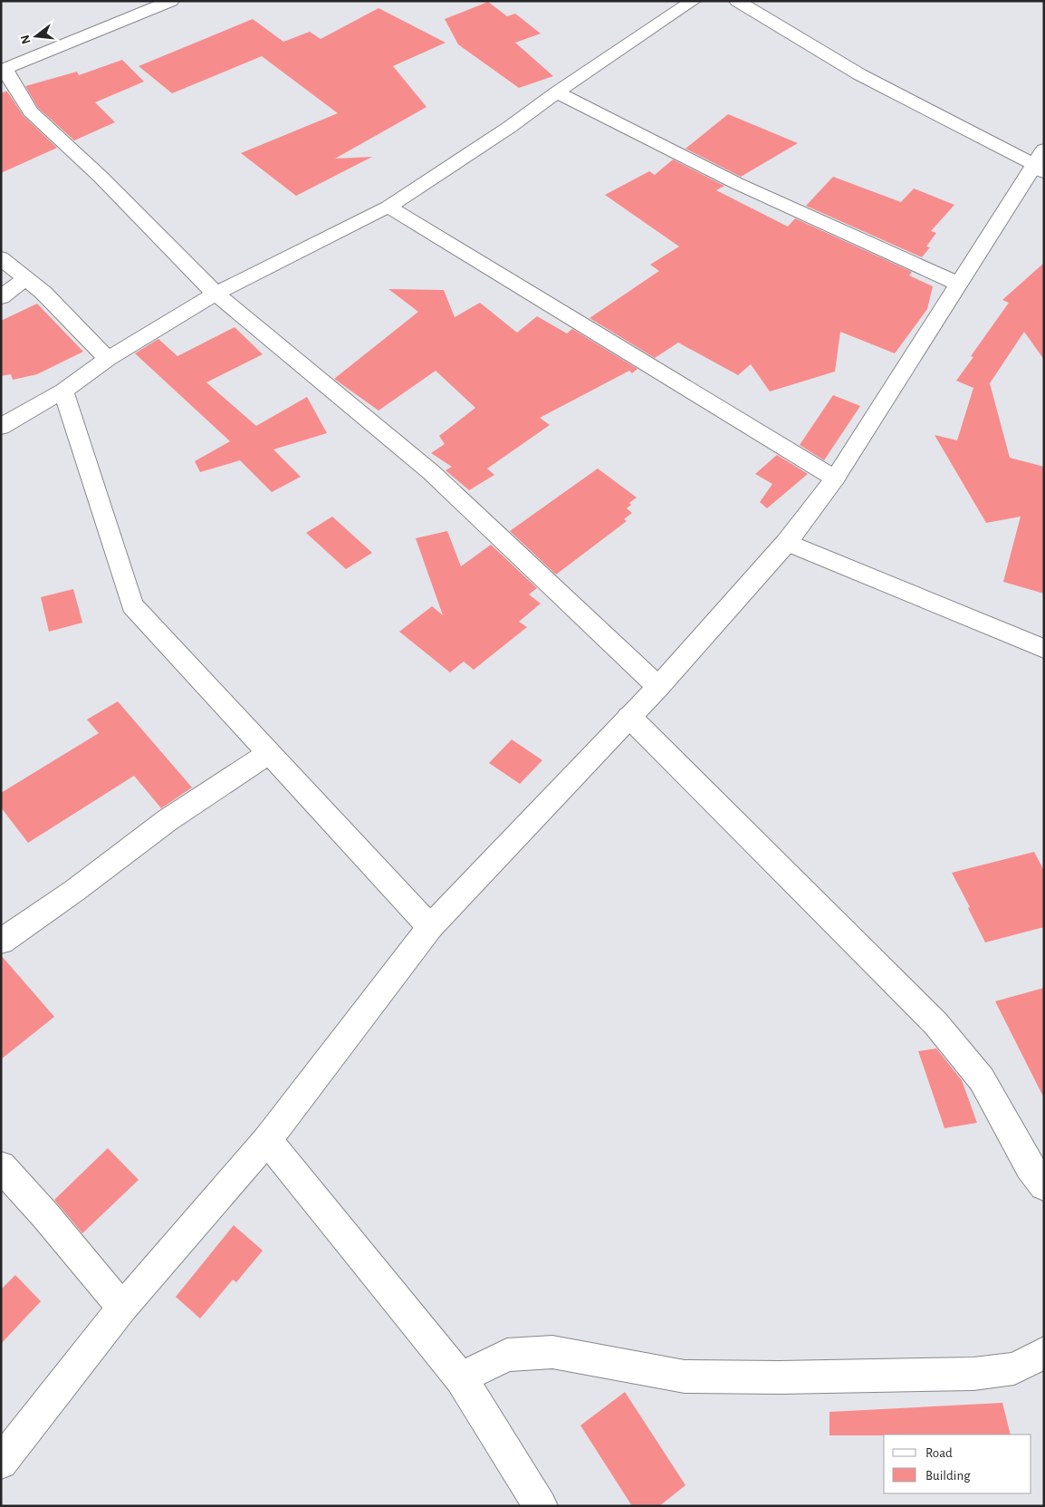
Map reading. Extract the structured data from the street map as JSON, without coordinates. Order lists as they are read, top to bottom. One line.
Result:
{"legend":["Road","Building"],"north":"left"}
